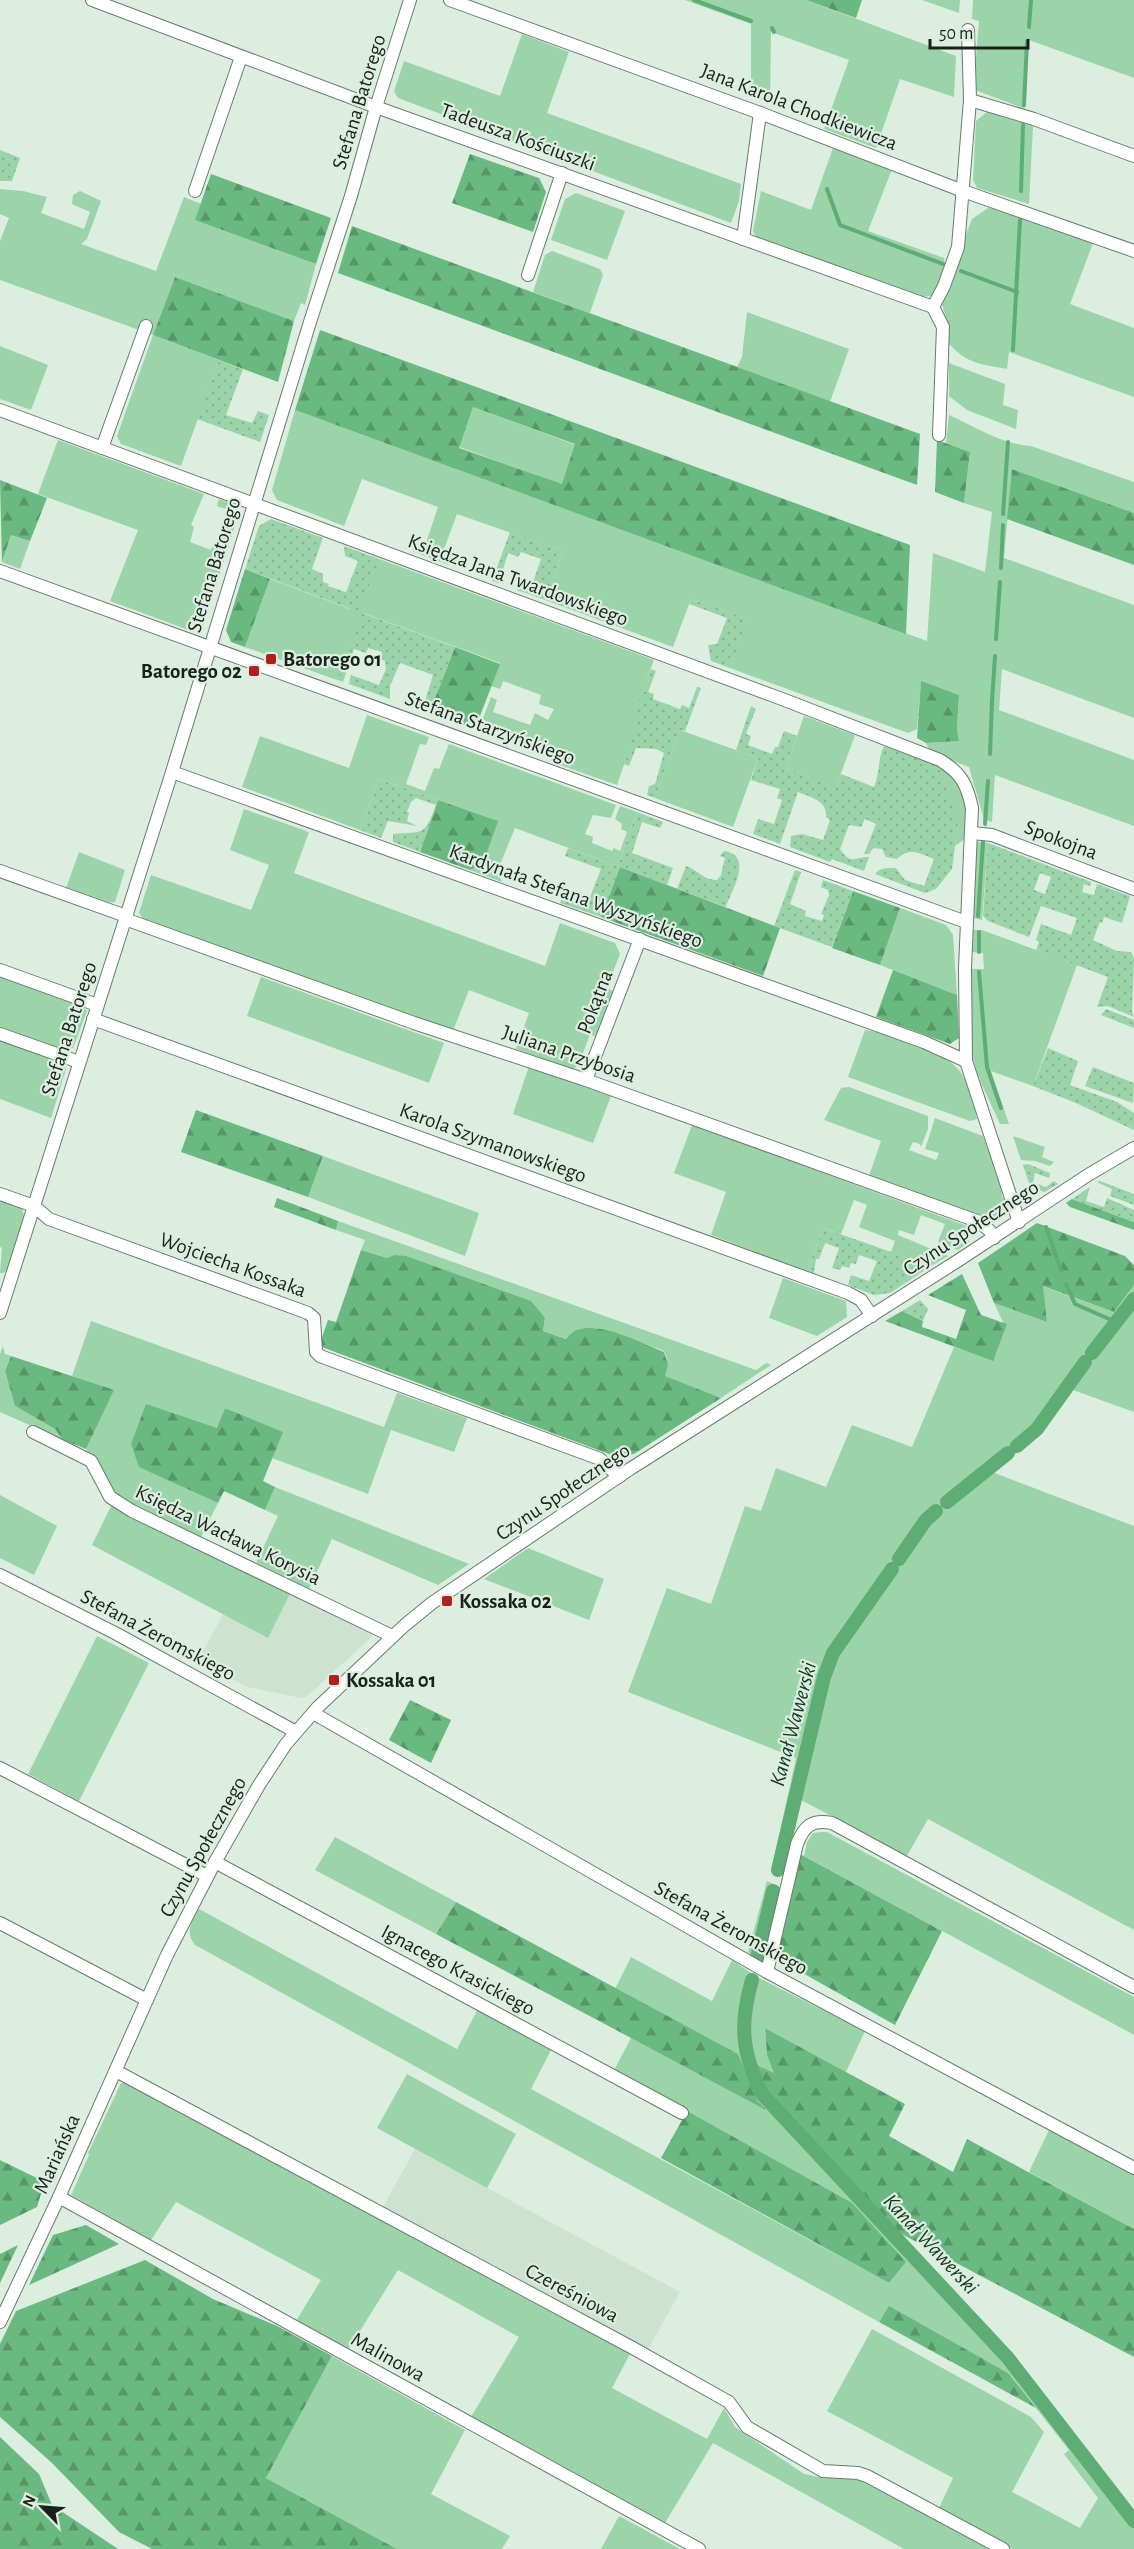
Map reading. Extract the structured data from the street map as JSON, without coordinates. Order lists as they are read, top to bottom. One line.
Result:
{"streets":{"street":["Stefana Batorego","Jana Karola Chodkiewicza","Tadeusza Kościuszki","Księdza Jana Twardowskiego","Stefana Starzyńskiego","Spokojna","Kardynała Stefana Wyszyńskiego","Pokątna","Juliana Przybosia","Karola Szymanowskiego","Czynu Społecznego","Wojciecha Kossaka","Księdza Wacława Korysia","Stefana Żeromskiego","Ignacego Krasickiego","Mariańska","Czereśniowa","Malinowa"]},"crossings":[["Stefana Batorego","Tadeusza Kościuszki"],["Stefana Batorego","Księdza Jana Twardowskiego"],["Stefana Batorego","Stefana Starzyńskiego"],["Stefana Batorego","Kardynała Stefana Wyszyńskiego"],["Stefana Batorego","Juliana Przybosia"],["Stefana Batorego","Karola Szymanowskiego"],["Stefana Batorego","Wojciecha Kossaka"],["Księdza Jana Twardowskiego","Spokojna"],["Kardynała Stefana Wyszyńskiego","Pokątna"],["Pokątna","Juliana Przybosia"],["Juliana Przybosia","Czynu Społecznego"],["Karola Szymanowskiego","Czynu Społecznego"],["Czynu Społecznego","Wojciecha Kossaka"],["Czynu Społecznego","Księdza Wacława Korysia"],["Czynu Społecznego","Stefana Żeromskiego"],["Czynu Społecznego","Ignacego Krasickiego"],["Czynu Społecznego","Mariańska"],["Mariańska","Czereśniowa"],["Mariańska","Malinowa"]],"water":["Kanał Wawerski"],"places":{"transit":["Batorego 01","Batorego 02","Kossaka 02","Kossaka 01"]},"scale_bar":"50 m","north":"top left"}
